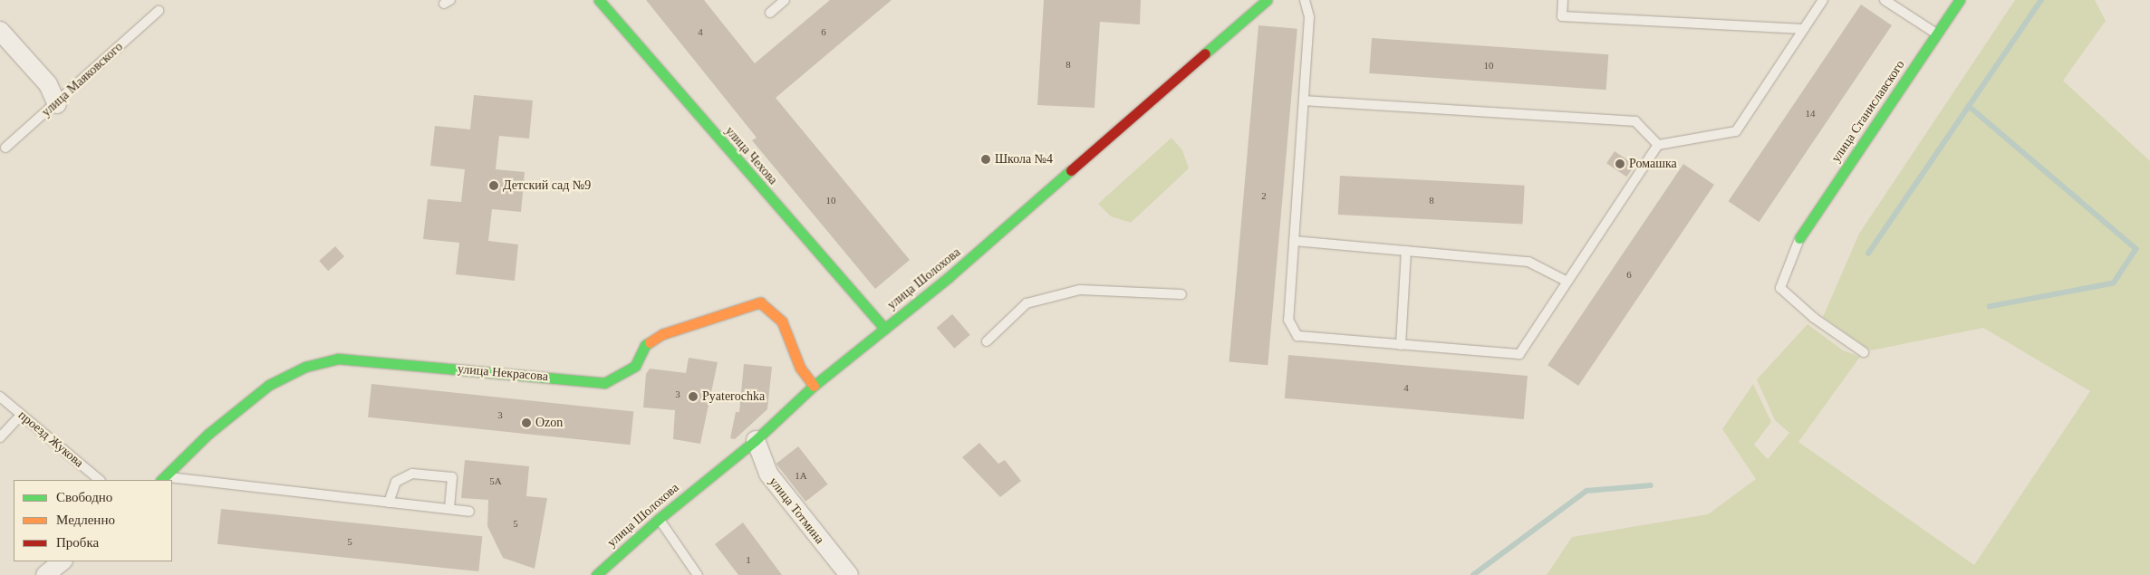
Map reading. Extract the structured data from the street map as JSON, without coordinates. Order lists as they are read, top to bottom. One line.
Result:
{"streets":{"street":["улица Станиславского","улица Чехова","улица Шолохова","улица Некрасова","улица Тотмина"],"lane":["улица Маяковского","проезд Жукова"]},"crossings":[["улица Чехова","улица Шолохова"],["улица Шолохова","улица Некрасова"],["улица Шолохова","улица Тотмина"]],"places":["Школа №4","Ромашка","Детский сад №9","Pyaterochka","Ozon"],"house_numbers":["4","6","8","10","14","2","10","8","6","4","3","3","1А","5А","5","5","1"],"legend":["Свободно","Медленно","Пробка"]}
